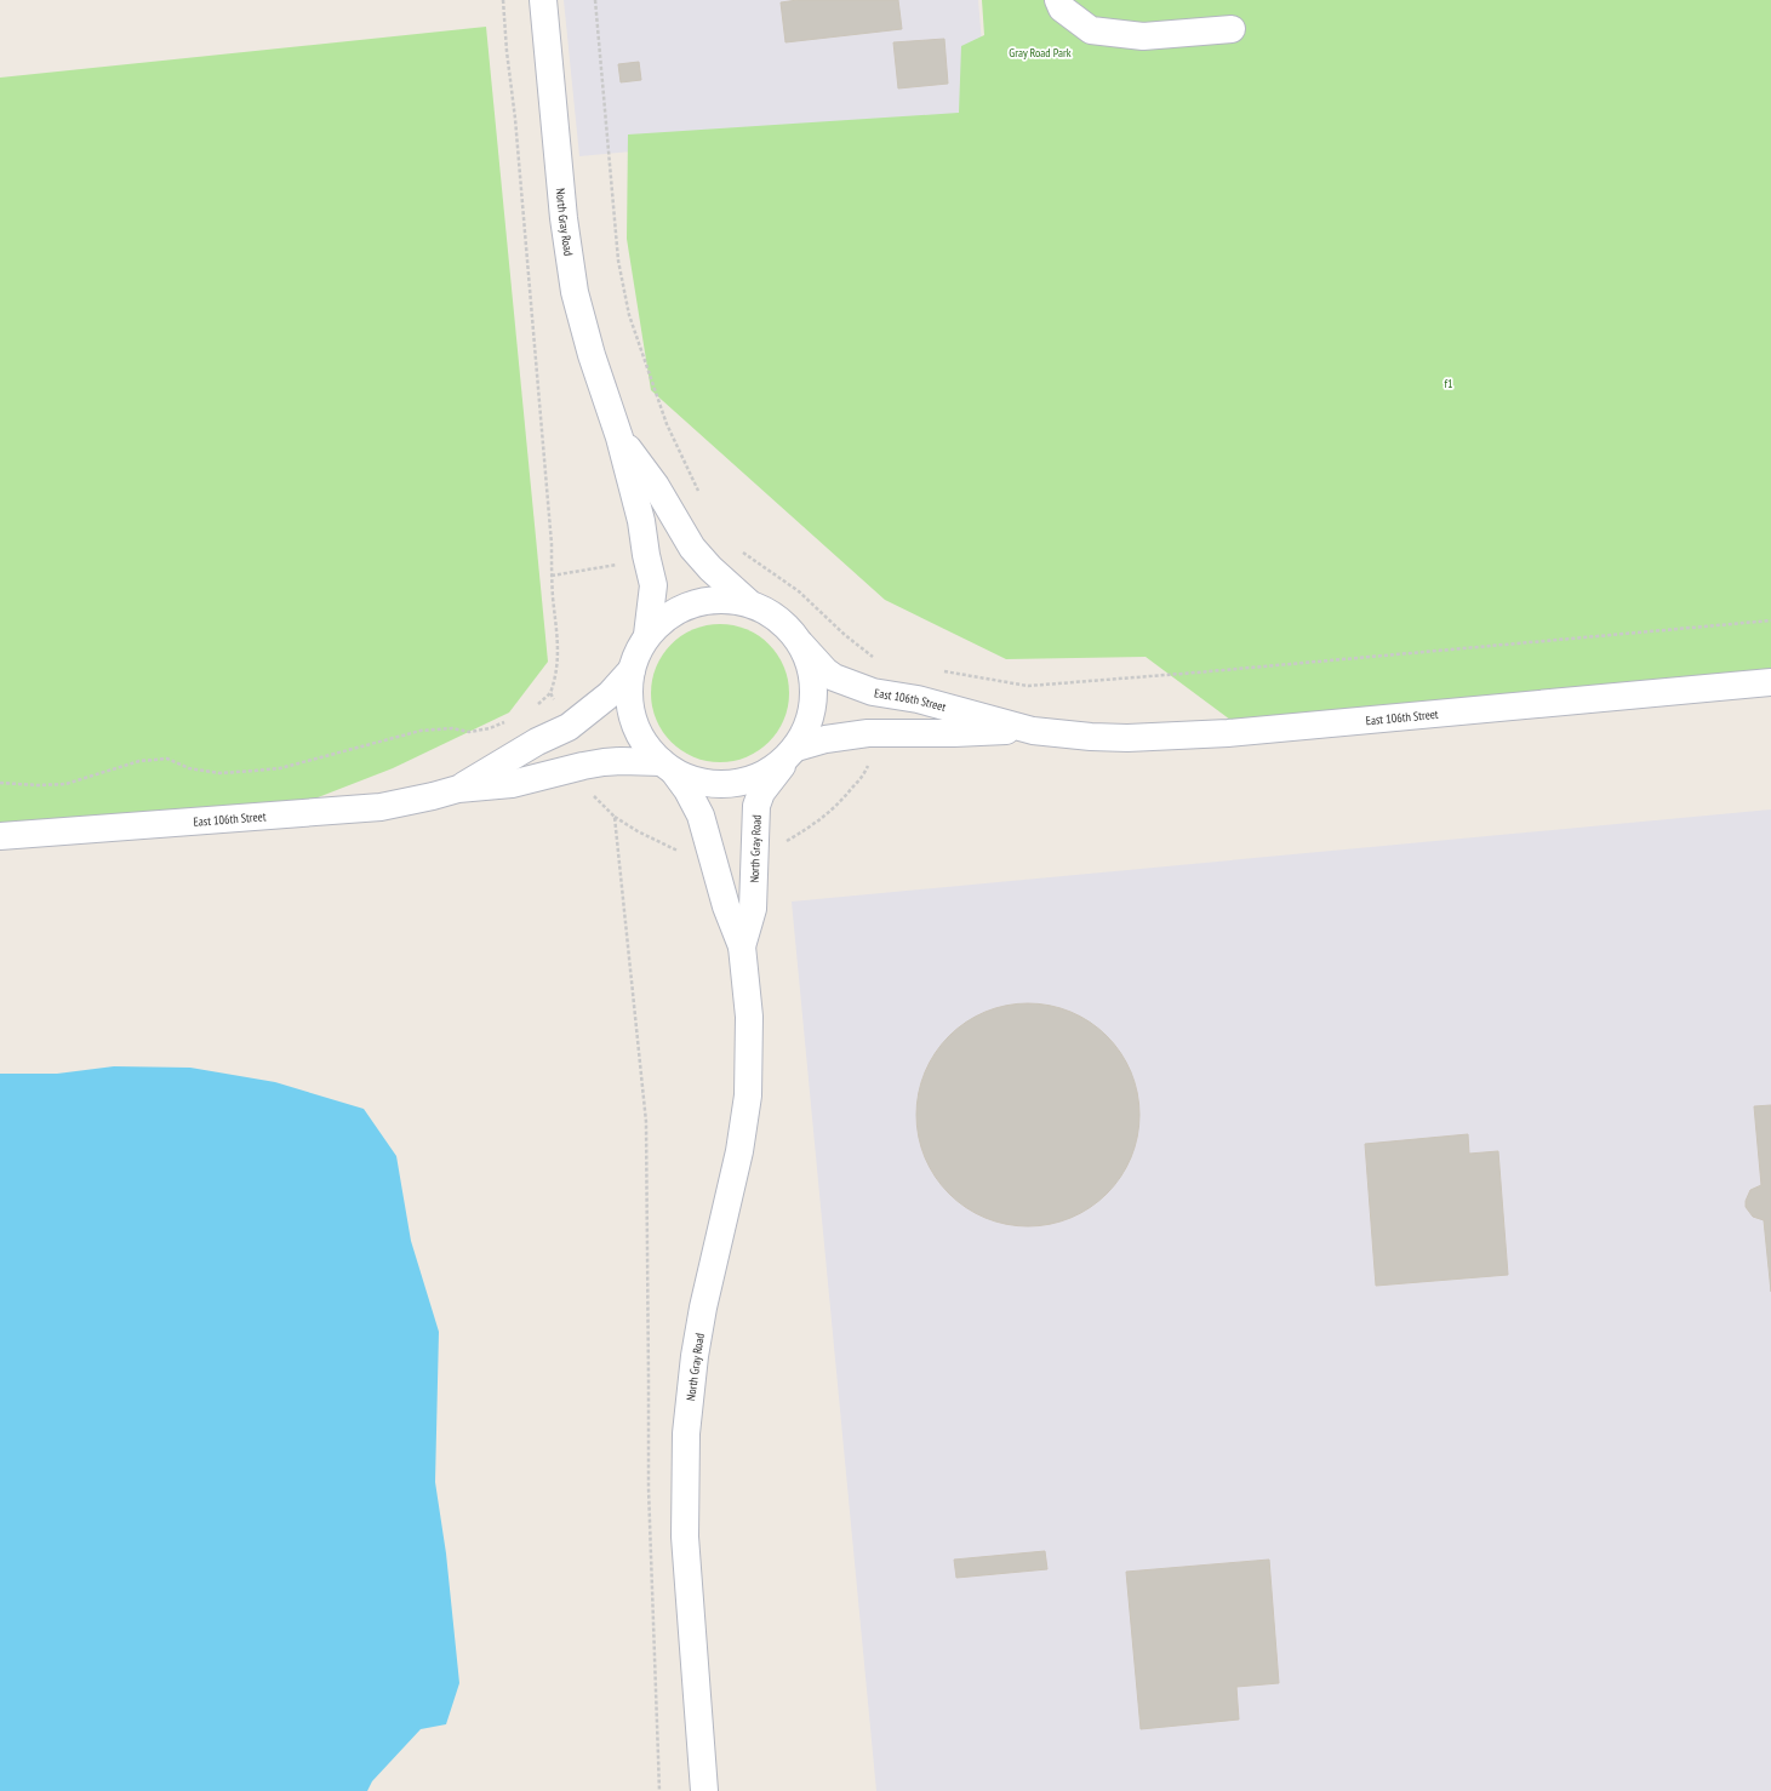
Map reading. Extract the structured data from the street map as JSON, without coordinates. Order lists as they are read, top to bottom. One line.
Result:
{"streets":{"street":["North Gray Road","East 106th Street"]},"crossings":[["North Gray Road","East 106th Street"]],"parks":["Gray Road Park","f1"]}
